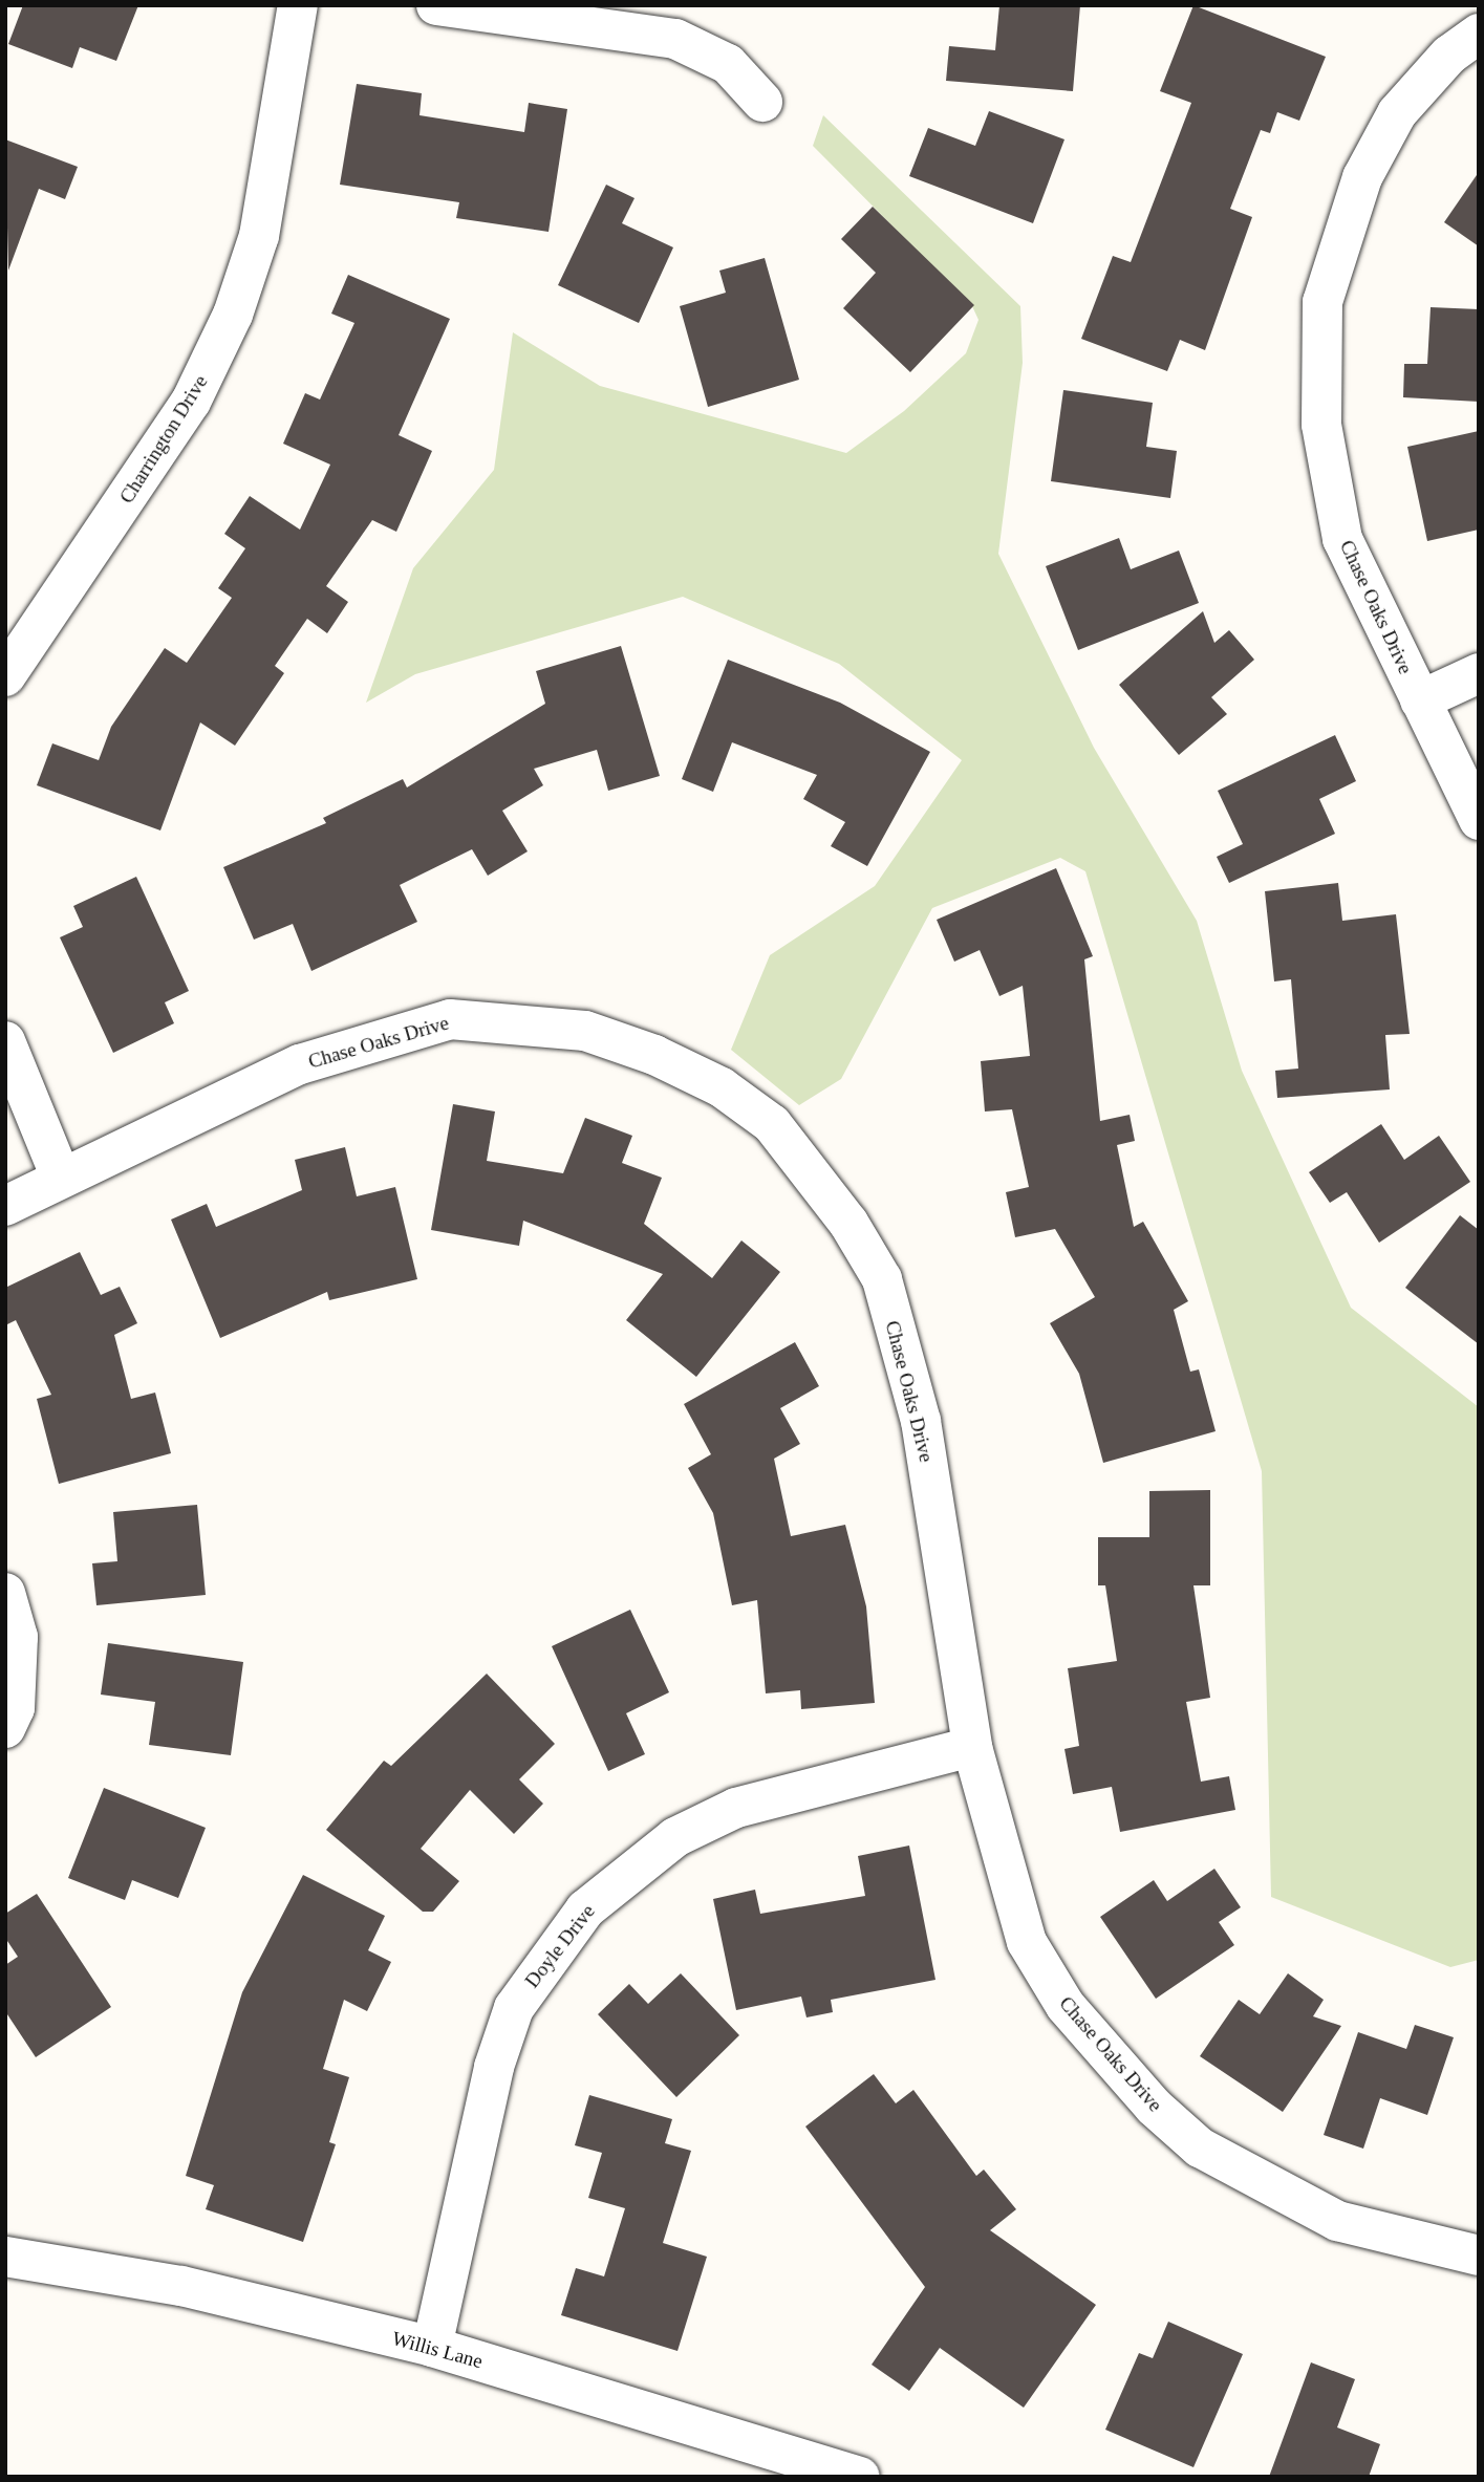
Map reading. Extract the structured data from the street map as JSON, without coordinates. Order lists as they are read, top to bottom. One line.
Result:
{"streets":{"street":["Charrington Drive","Chase Oaks Drive","Doyle Drive","Willis Lane"]},"crossings":[["Chase Oaks Drive","Doyle Drive"],["Doyle Drive","Willis Lane"]]}
